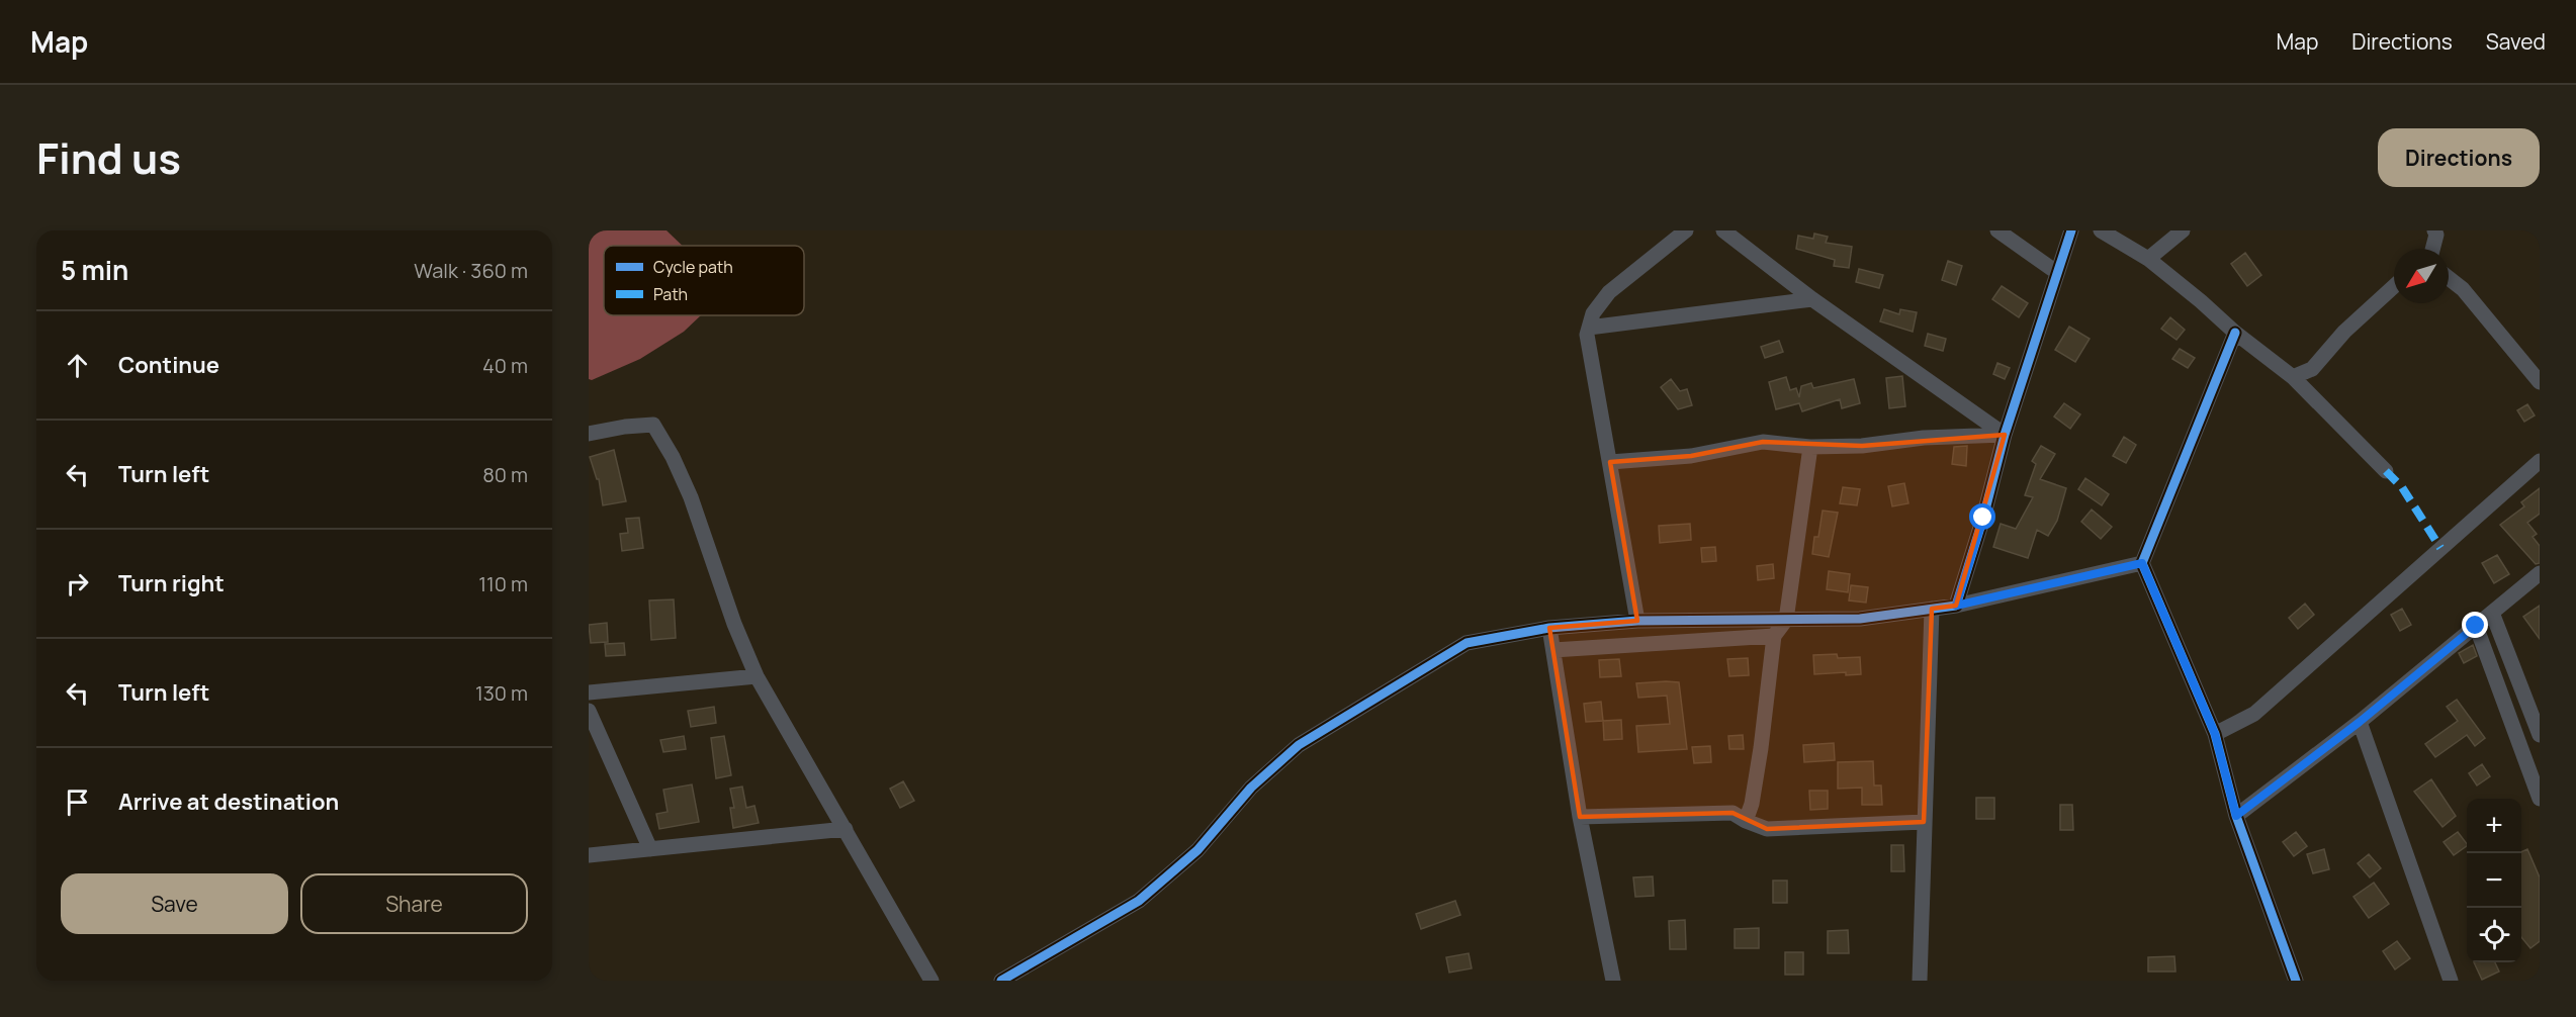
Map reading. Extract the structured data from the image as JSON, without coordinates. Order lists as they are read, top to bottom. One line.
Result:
{"legend":["Cycle path","Path"],"north":"bottom left","page":{"header":"Map","nav":["Map","Directions","Saved"],"title":"Find us","buttons":["Directions",["Save","Share"]],"heading":["5 min","Walk · 360 m"],"list":[["Continue","40 m"],["Turn left","80 m"],["Turn right","110 m"],["Turn left","130 m"],"Arrive at destination"],"map_buttons":["+","−"]}}
